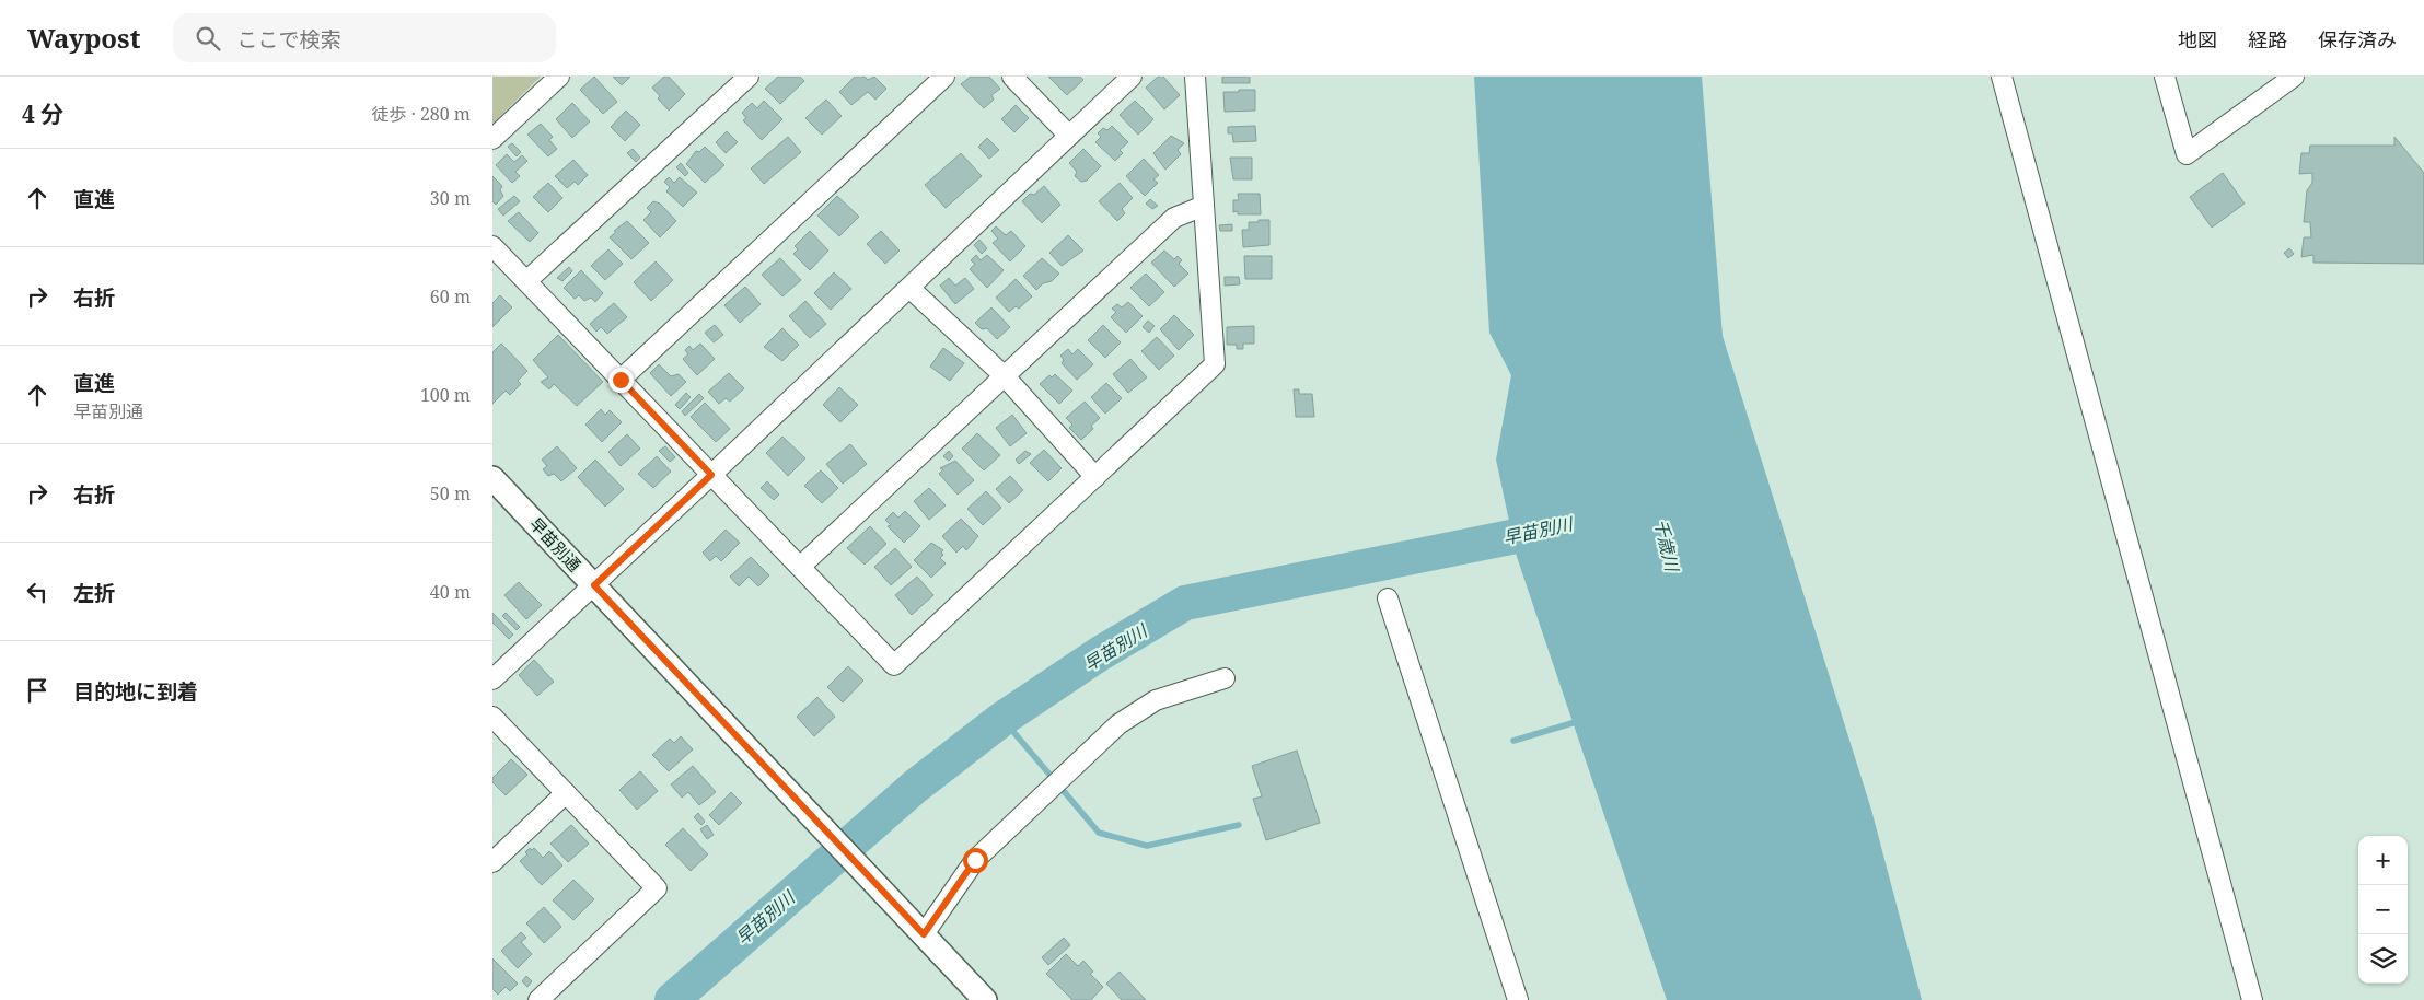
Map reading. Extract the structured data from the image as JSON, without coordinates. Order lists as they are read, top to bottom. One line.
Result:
{"streets":{"street":["早苗別通"]},"water":["早苗別川","千歳川"],"page":{"header":"Waypost","search":"ここで検索","nav":["地図","経路","保存済み"],"heading":["4 分","徒歩 · 280 m"],"list":[["直進","30 m"],["右折","60 m"],["直進","早苗別通","100 m"],["右折","50 m"],["左折","40 m"],"目的地に到着"],"map_buttons":["+","−"]}}
